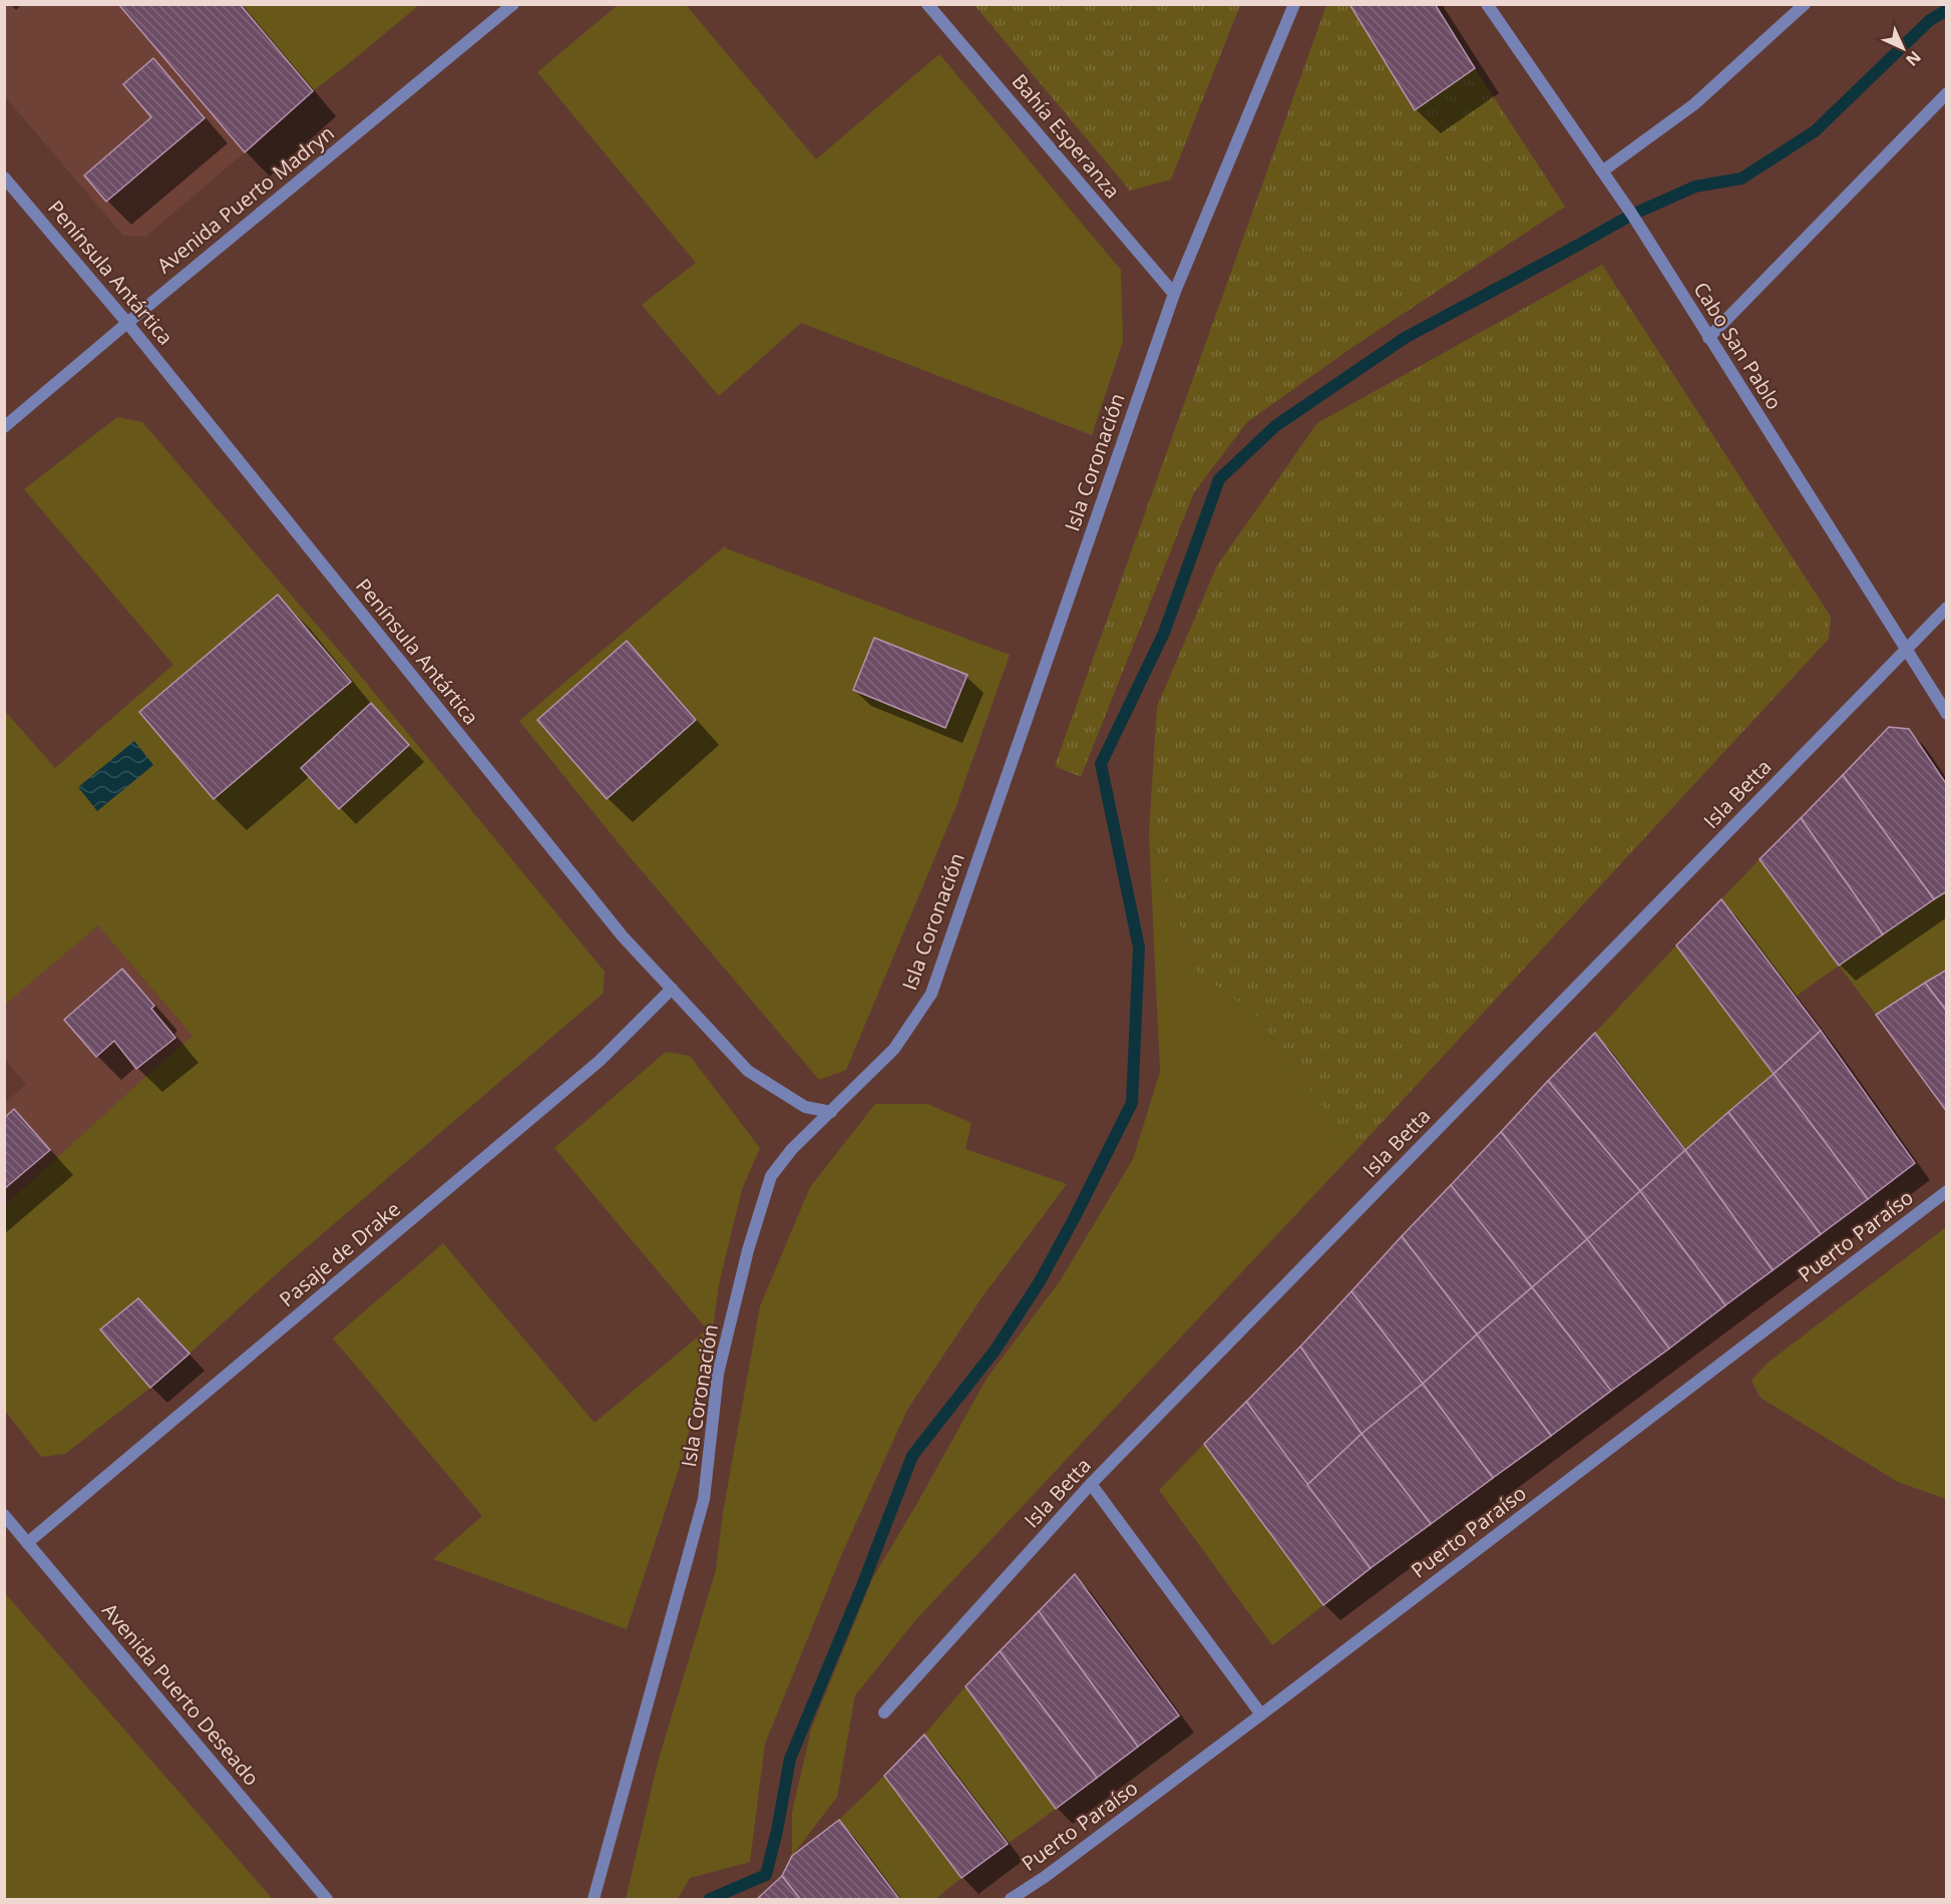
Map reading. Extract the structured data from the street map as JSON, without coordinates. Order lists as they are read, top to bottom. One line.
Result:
{"streets":{"street":["Bahía Esperanza","Avenida Puerto Madryn","Península Antártica","Cabo San Pablo","Isla Coronación","Isla Betta","Puerto Paraíso","Pasaje de Drake","Avenida Puerto Deseado"]},"crossings":[["Bahía Esperanza","Isla Coronación"],["Avenida Puerto Madryn","Península Antártica"],["Península Antártica","Isla Coronación"],["Península Antártica","Pasaje de Drake"],["Cabo San Pablo","Isla Betta"],["Pasaje de Drake","Avenida Puerto Deseado"]],"north":"bottom right"}
